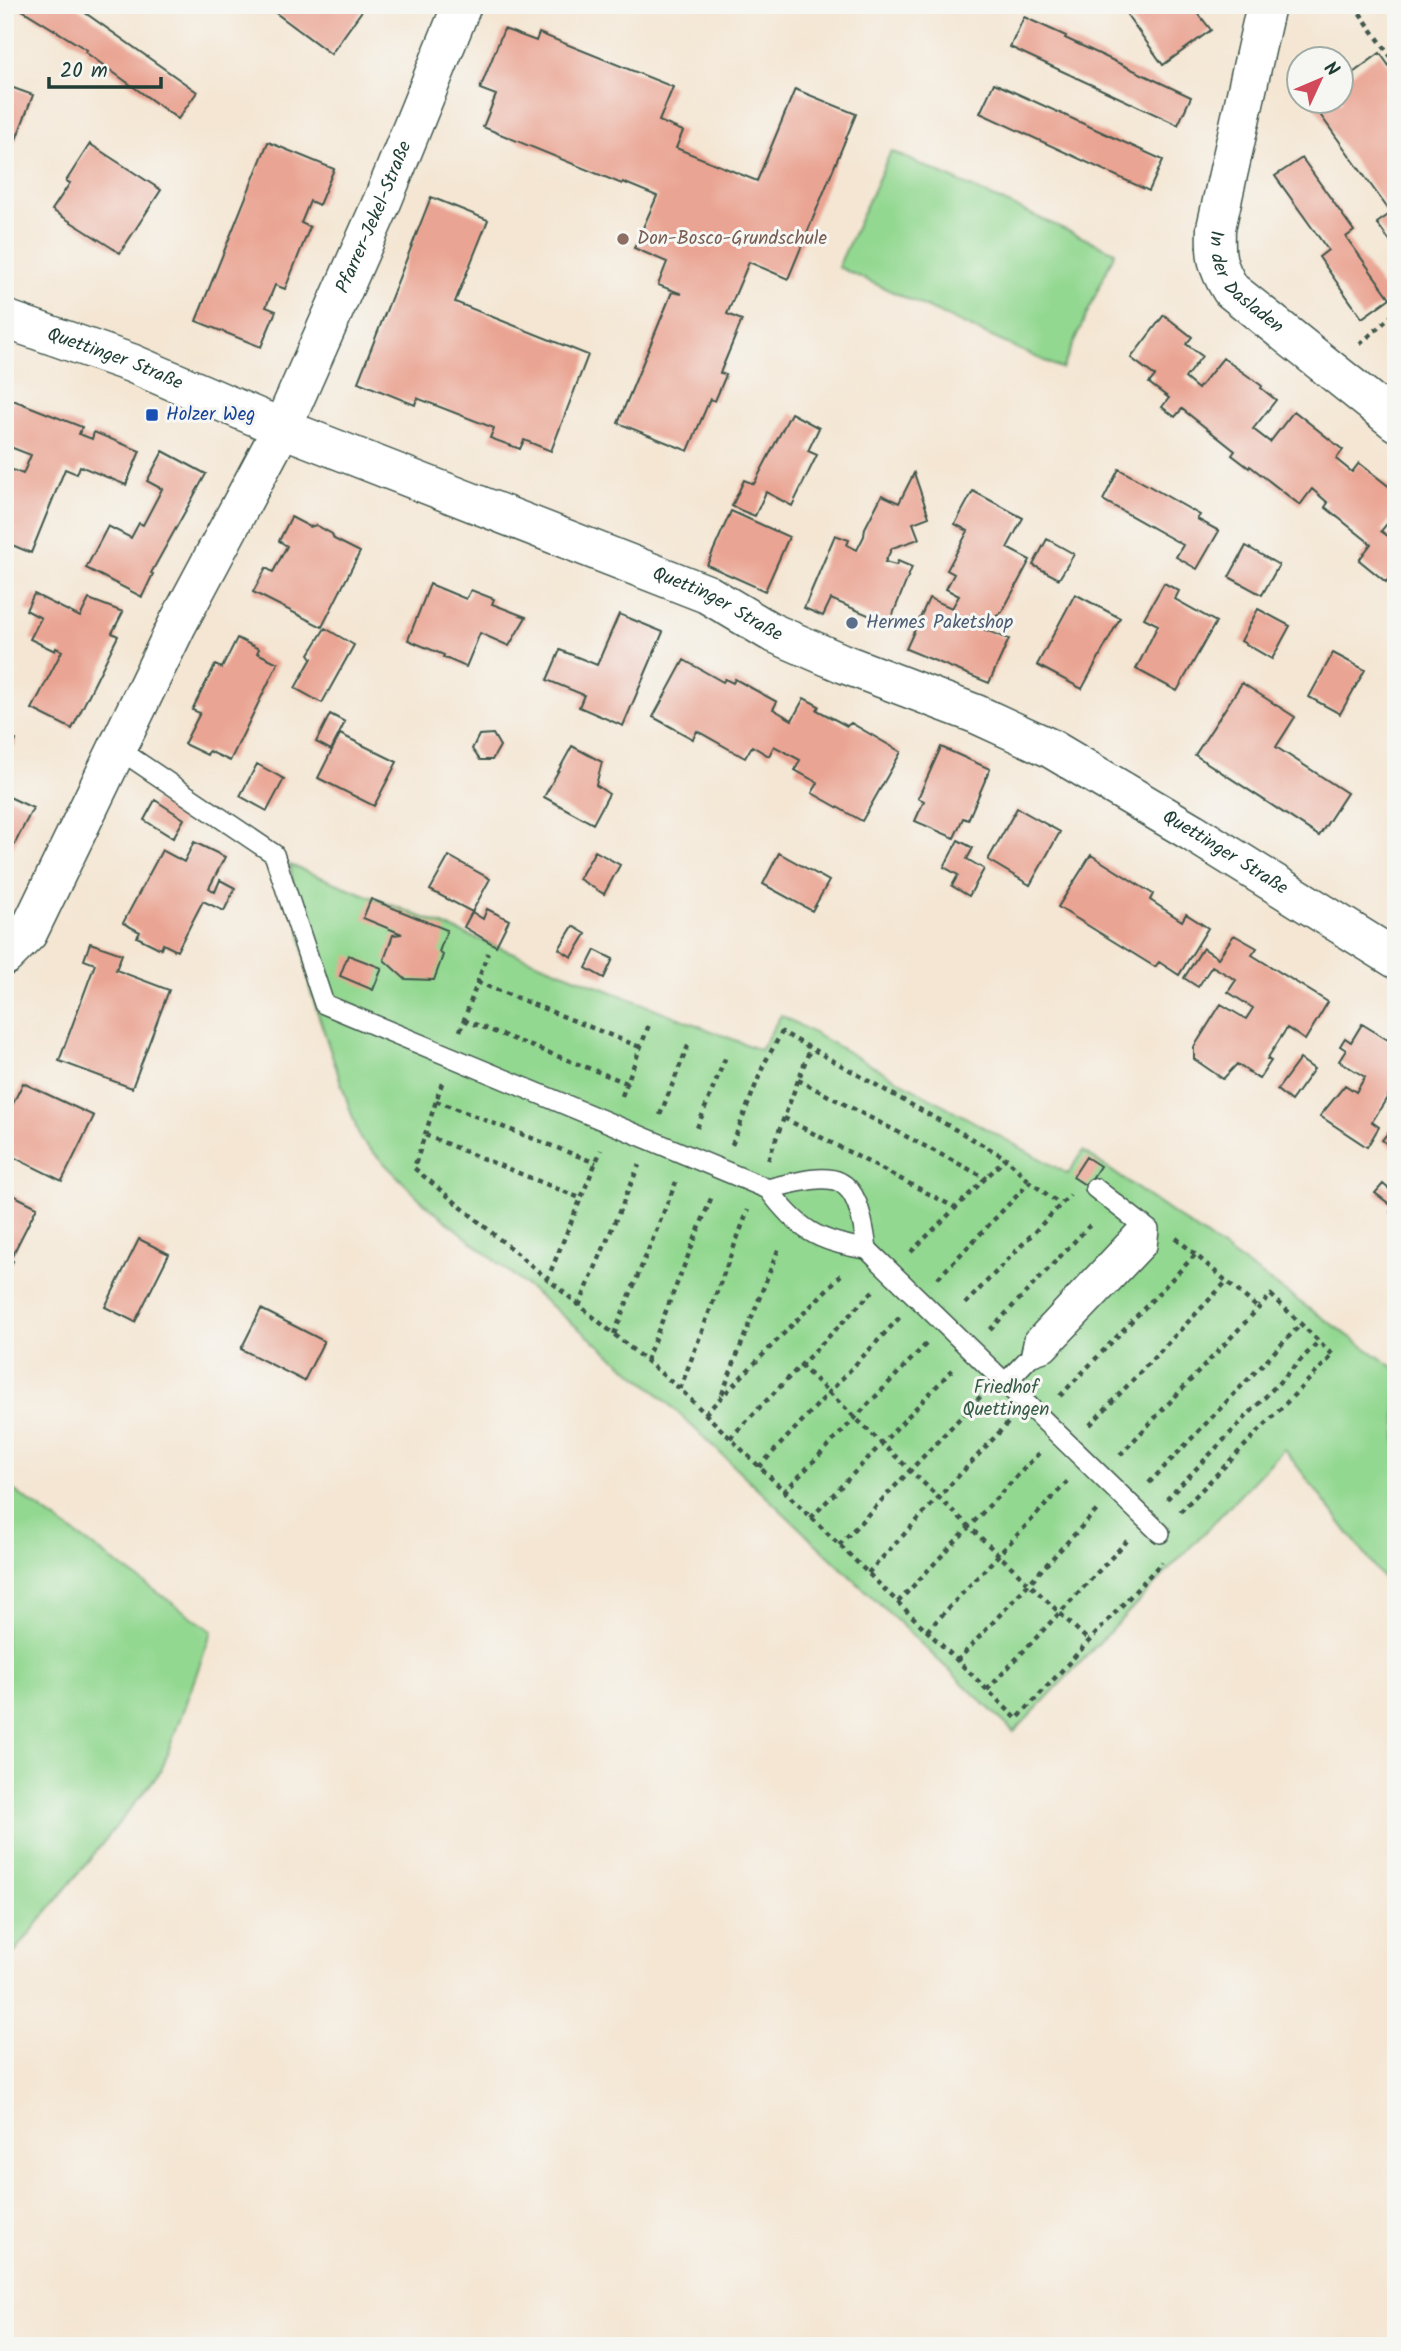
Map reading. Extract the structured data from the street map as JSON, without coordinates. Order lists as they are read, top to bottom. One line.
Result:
{"streets":{"street":["Pfarrer-Jekel-Straße","In der Dasladen","Quettinger Straße"]},"crossings":[["Pfarrer-Jekel-Straße","Quettinger Straße"]],"parks":["Friedhof Quettingen"],"places":{"other":["Don-Bosco-Grundschule","Hermes Paketshop"],"transit":["Holzer Weg"]},"scale_bar":"20 m","north":"top right"}
